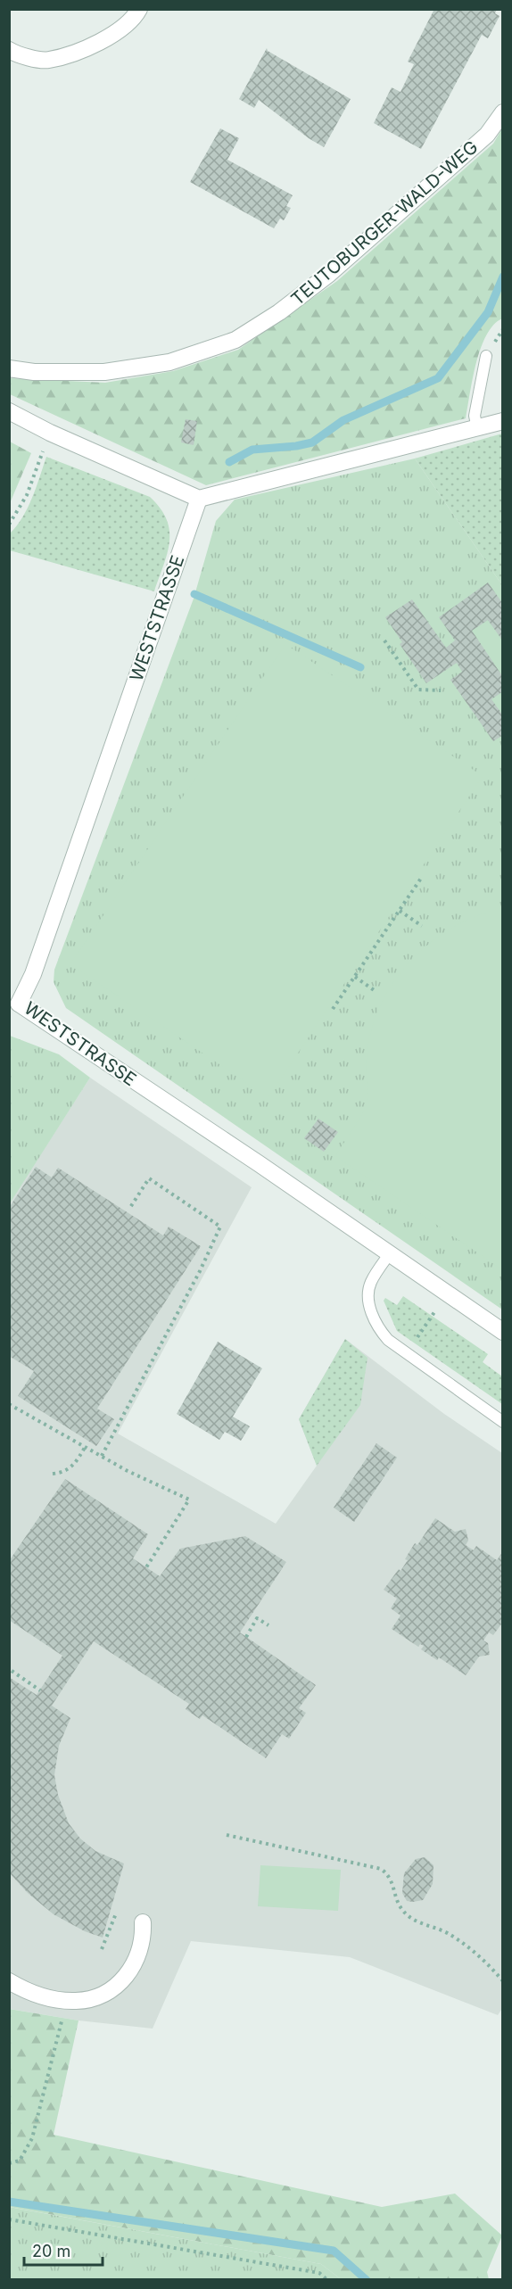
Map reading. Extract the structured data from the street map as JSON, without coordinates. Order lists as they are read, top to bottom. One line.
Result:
{"streets":{"street":["TEUTOBURGER-WALD-WEG","WESTSTRASSE"]},"scale_bar":"20 m"}
